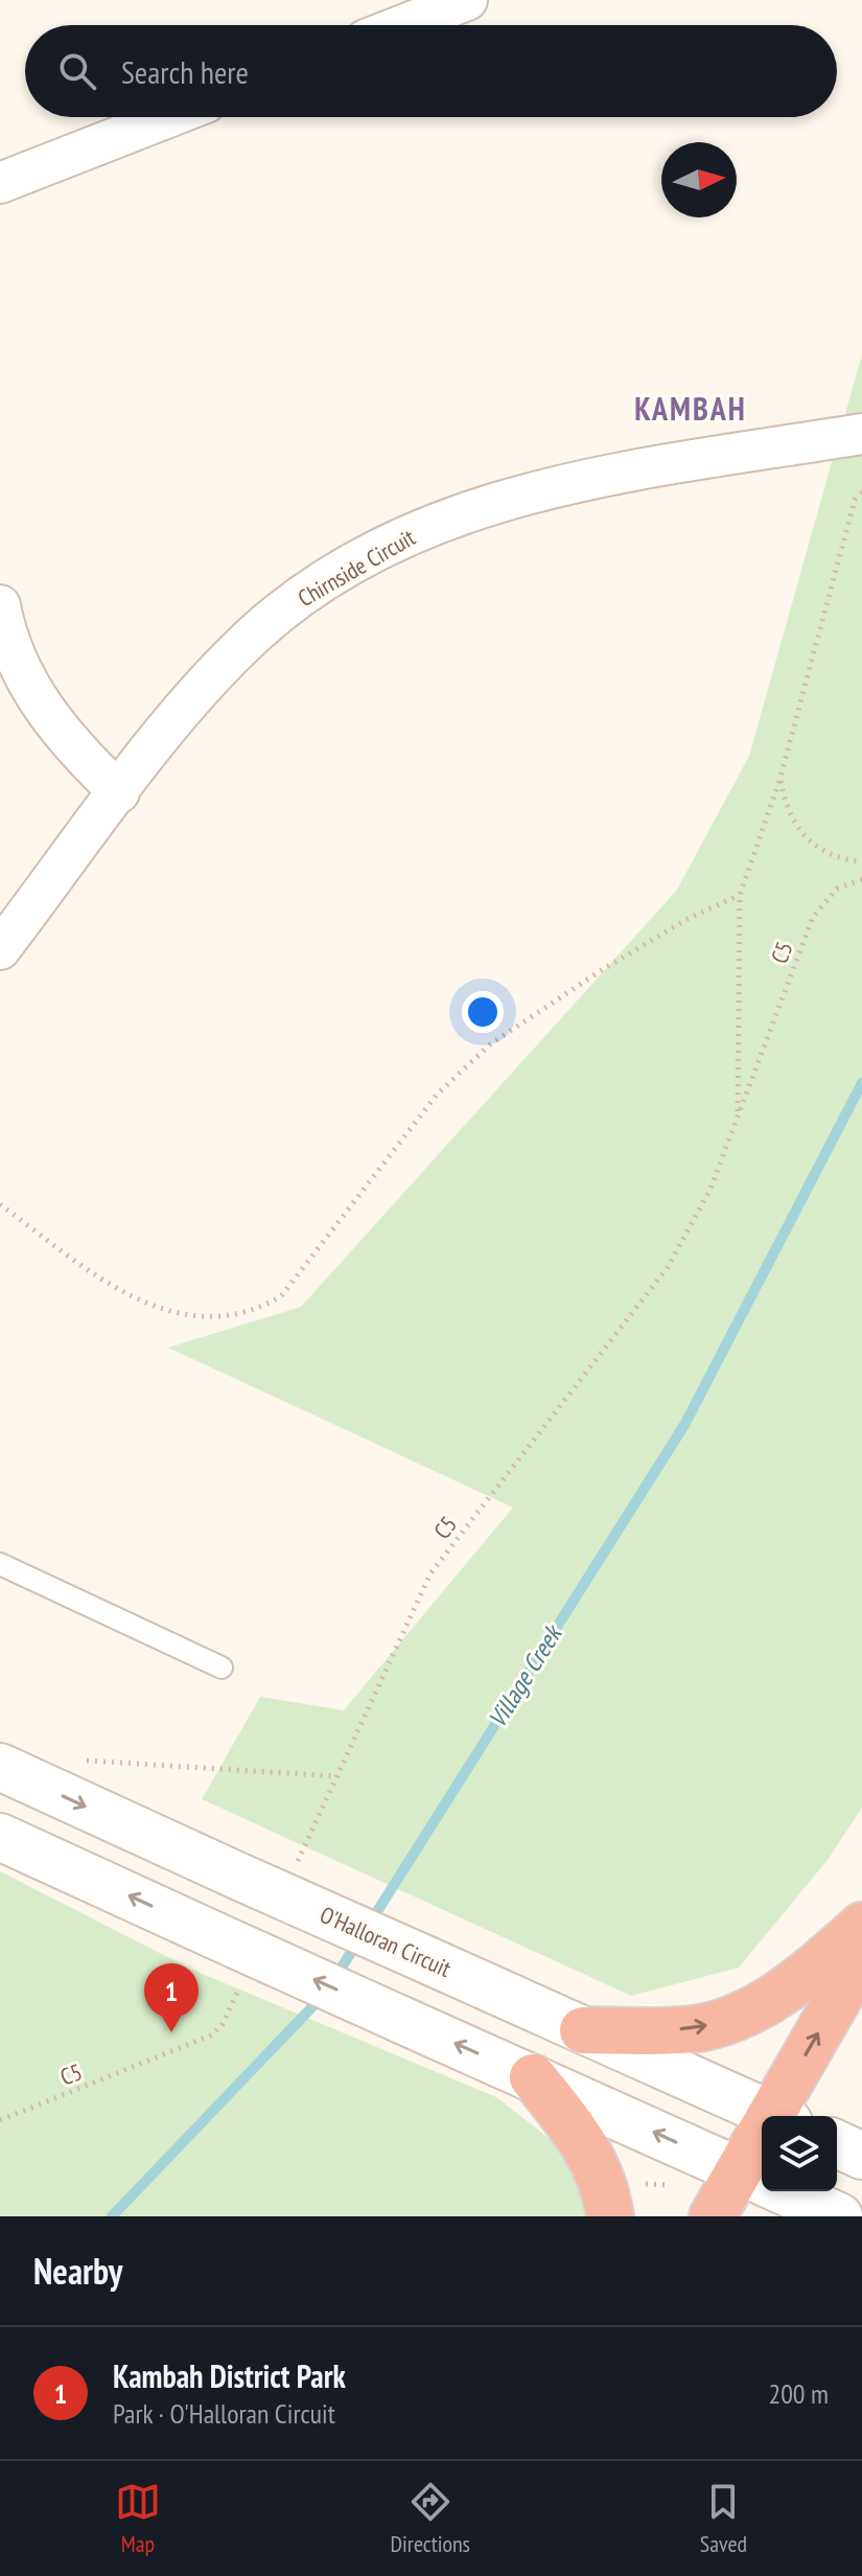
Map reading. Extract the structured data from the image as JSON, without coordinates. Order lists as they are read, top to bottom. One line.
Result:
{"streets":{"street":["Chirnside Circuit","O'Halloran Circuit"],"path":["C5"]},"districts":["KAMBAH"],"water":["Village Creek"],"north":"right","page":{"search":"Search here","pins":"1","heading":"Nearby","list":[{"mark":"1","name":"Kambah District Park","note":"Park · O'Halloran Circuit","value":"200 m"}],"nav":["Map","Directions","Saved"]}}
